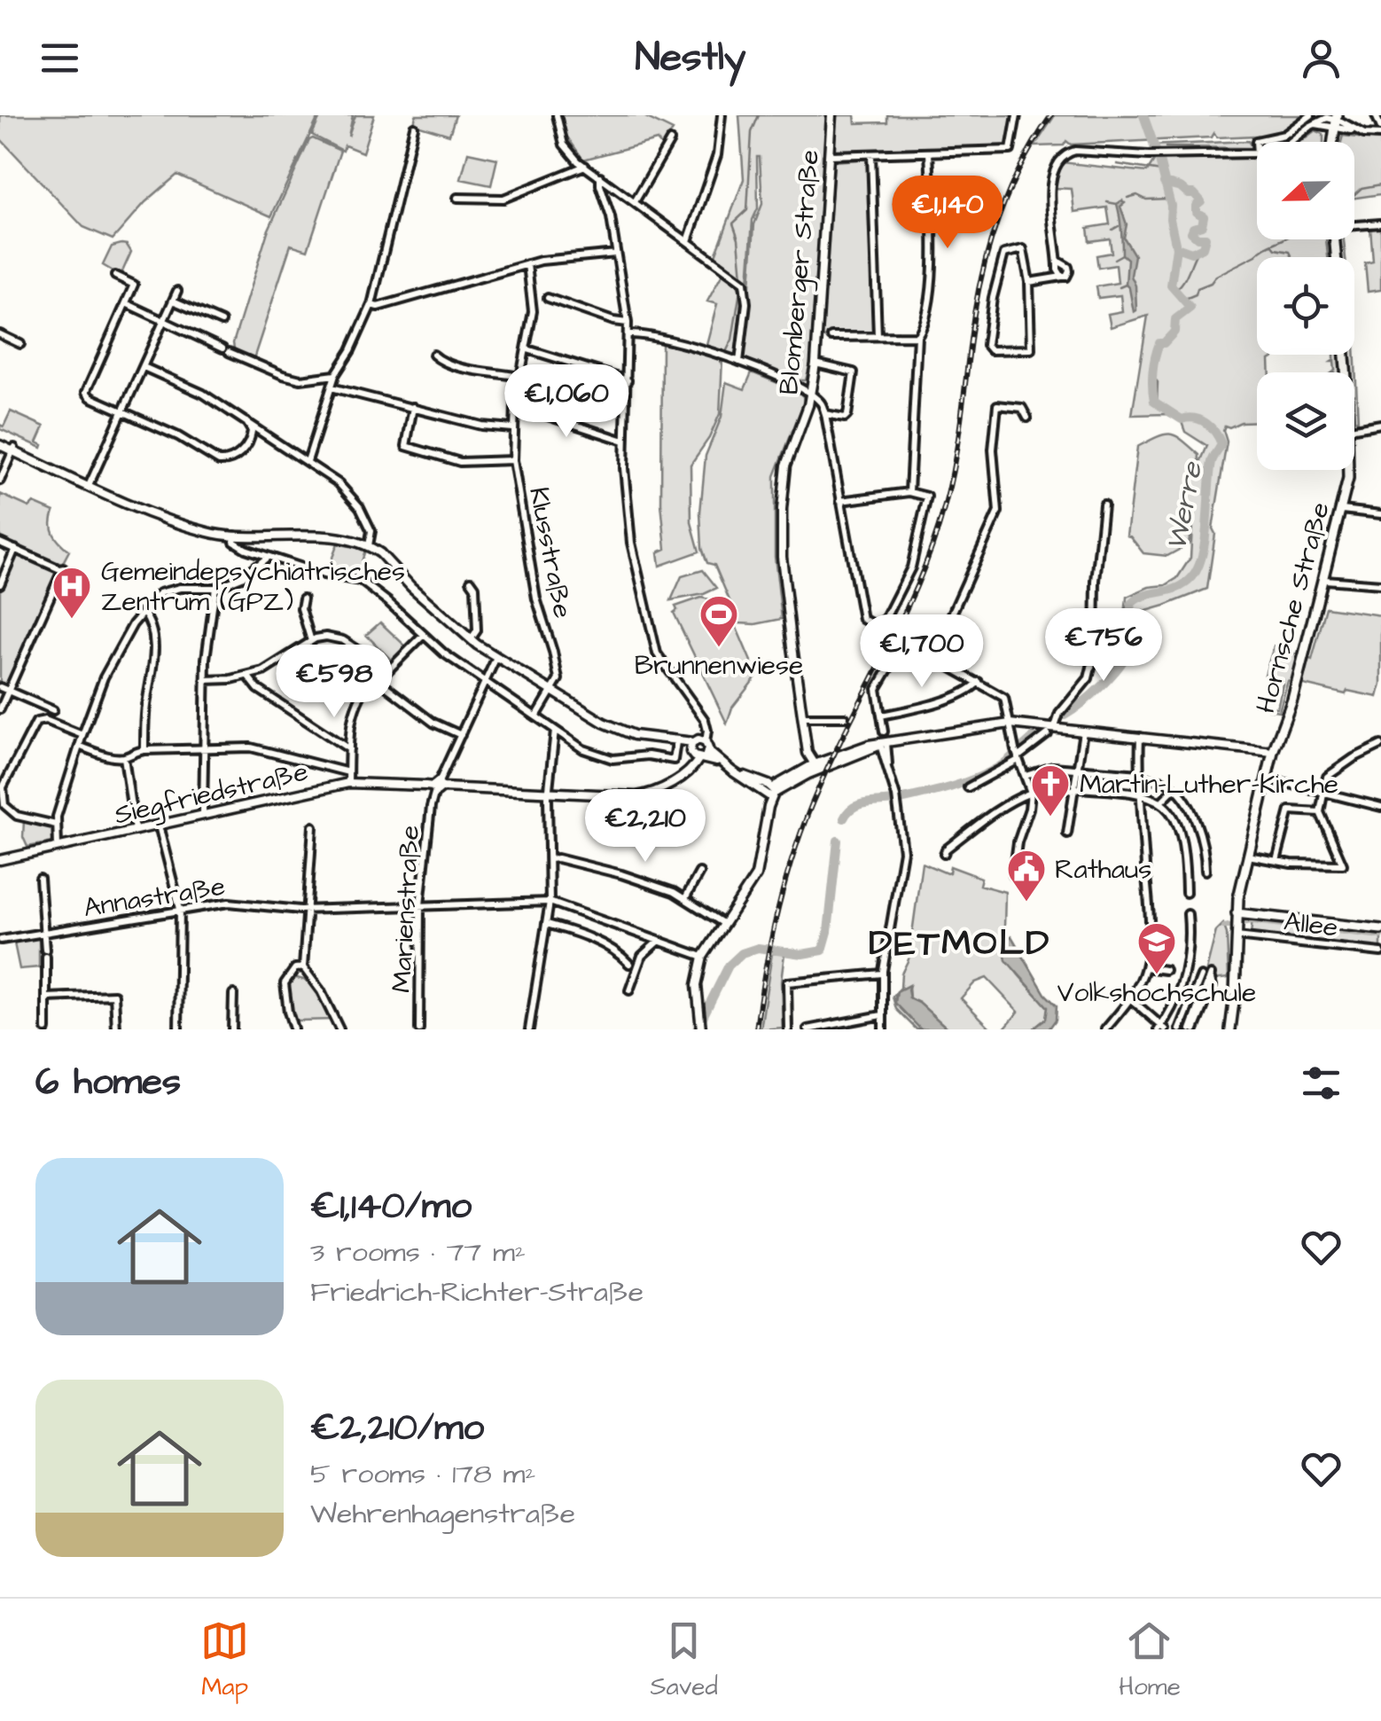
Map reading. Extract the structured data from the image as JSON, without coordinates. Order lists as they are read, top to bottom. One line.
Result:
{"streets":{"main road":["Hornsche Straße"],"street":["Blomberger Straße","Klusstraße","Siegfriedstraße","Annastraße","Marienstraße","Allee"]},"crossings":[["Hornsche Straße","Allee"],["Siegfriedstraße","Marienstraße"],["Annastraße","Marienstraße"]],"districts":["DETMOLD"],"water":["Werre"],"places":{"hospital":["Gemeindepsychiatrisches Zentrum (GPZ)"],"sports":["Brunnenwiese"],"church":["Martin-Luther-Kirche"],"public building":["Rathaus"],"school or university":["Volkshochschule"]},"north":"left","page":{"header":"Nestly","price":["€1,140","€1,060","€756","€1,700","€598","€2,210"],"heading":"6 homes","list":[{"name":"€1,140/mo","note":"3 rooms · 77 m² · Friedrich-Richter-Straße"},{"name":"€2,210/mo","note":"5 rooms · 178 m² · Wehrenhagenstraße"}],"tabs":["Map","Saved","Home"]}}
